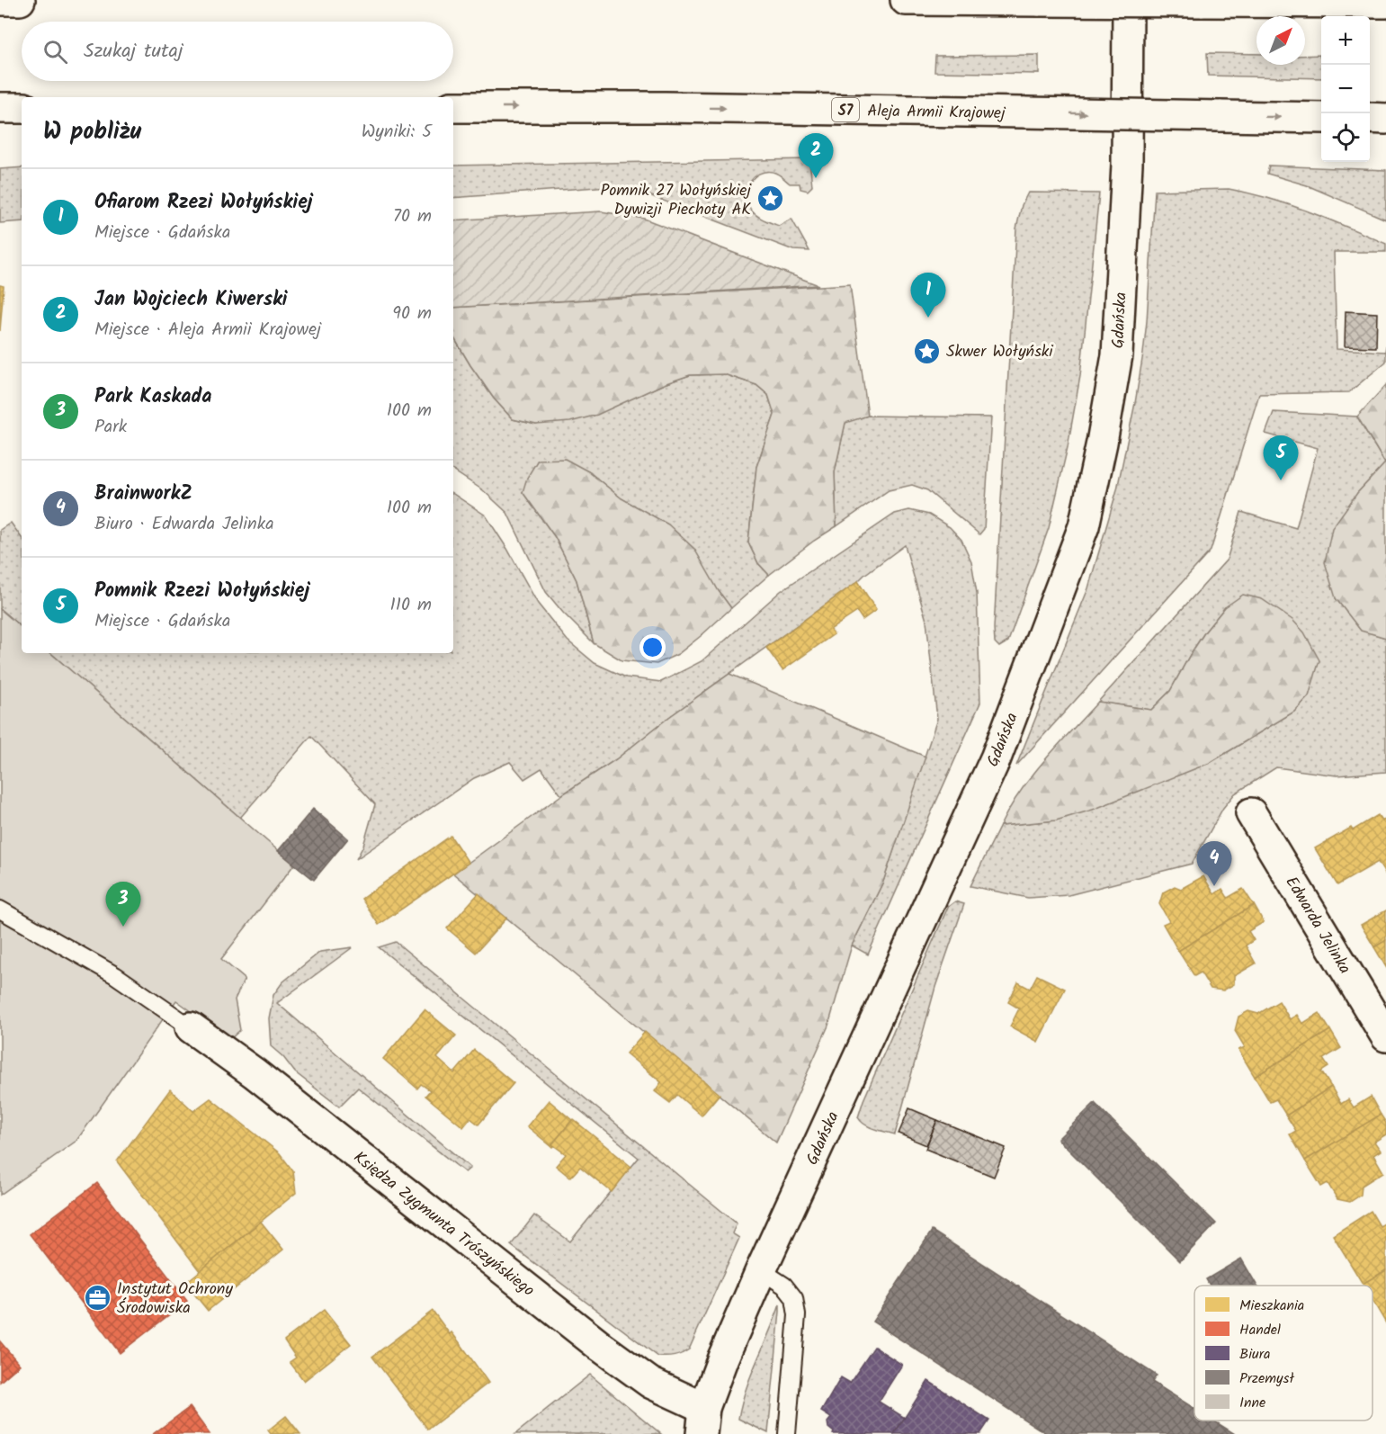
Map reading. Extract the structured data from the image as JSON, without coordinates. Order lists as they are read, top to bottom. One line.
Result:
{"streets":{"main road":["S7","Aleja Armii Krajowej","Gdańska","Edwarda Jelinka","Księdza Zygmunta Trószyńskiego"]},"crossings":[["Gdańska","Księdza Zygmunta Trószyńskiego"]],"places":{"place":["Pomnik 27 Wołyńskiej Dywizji Piechoty AK","Skwer Wołyński"],"office":["Instytut Ochrony Środowiska"]},"legend":["Mieszkania","Handel","Biura","Przemysł","Inne"],"north":"top right","page":{"map_buttons":["+","−"],"search":"Szukaj tutaj","heading":["W pobliżu","Wyniki: 5"],"pins":["2","1","5","4","3"],"list":[{"mark":"1","name":"Ofiarom Rzezi Wołyńskiej","note":"Miejsce · Gdańska","value":"70 m"},{"mark":"2","name":"Jan Wojciech Kiwerski","note":"Miejsce · Aleja Armii Krajowej","value":"90 m"},{"mark":"3","name":"Park Kaskada","note":"Park","value":"100 m"},{"mark":"4","name":"BrainworkZ","note":"Biuro · Edwarda Jelinka","value":"100 m"},{"mark":"5","name":"Pomnik Rzezi Wołyńskiej","note":"Miejsce · Gdańska","value":"110 m"}]}}
